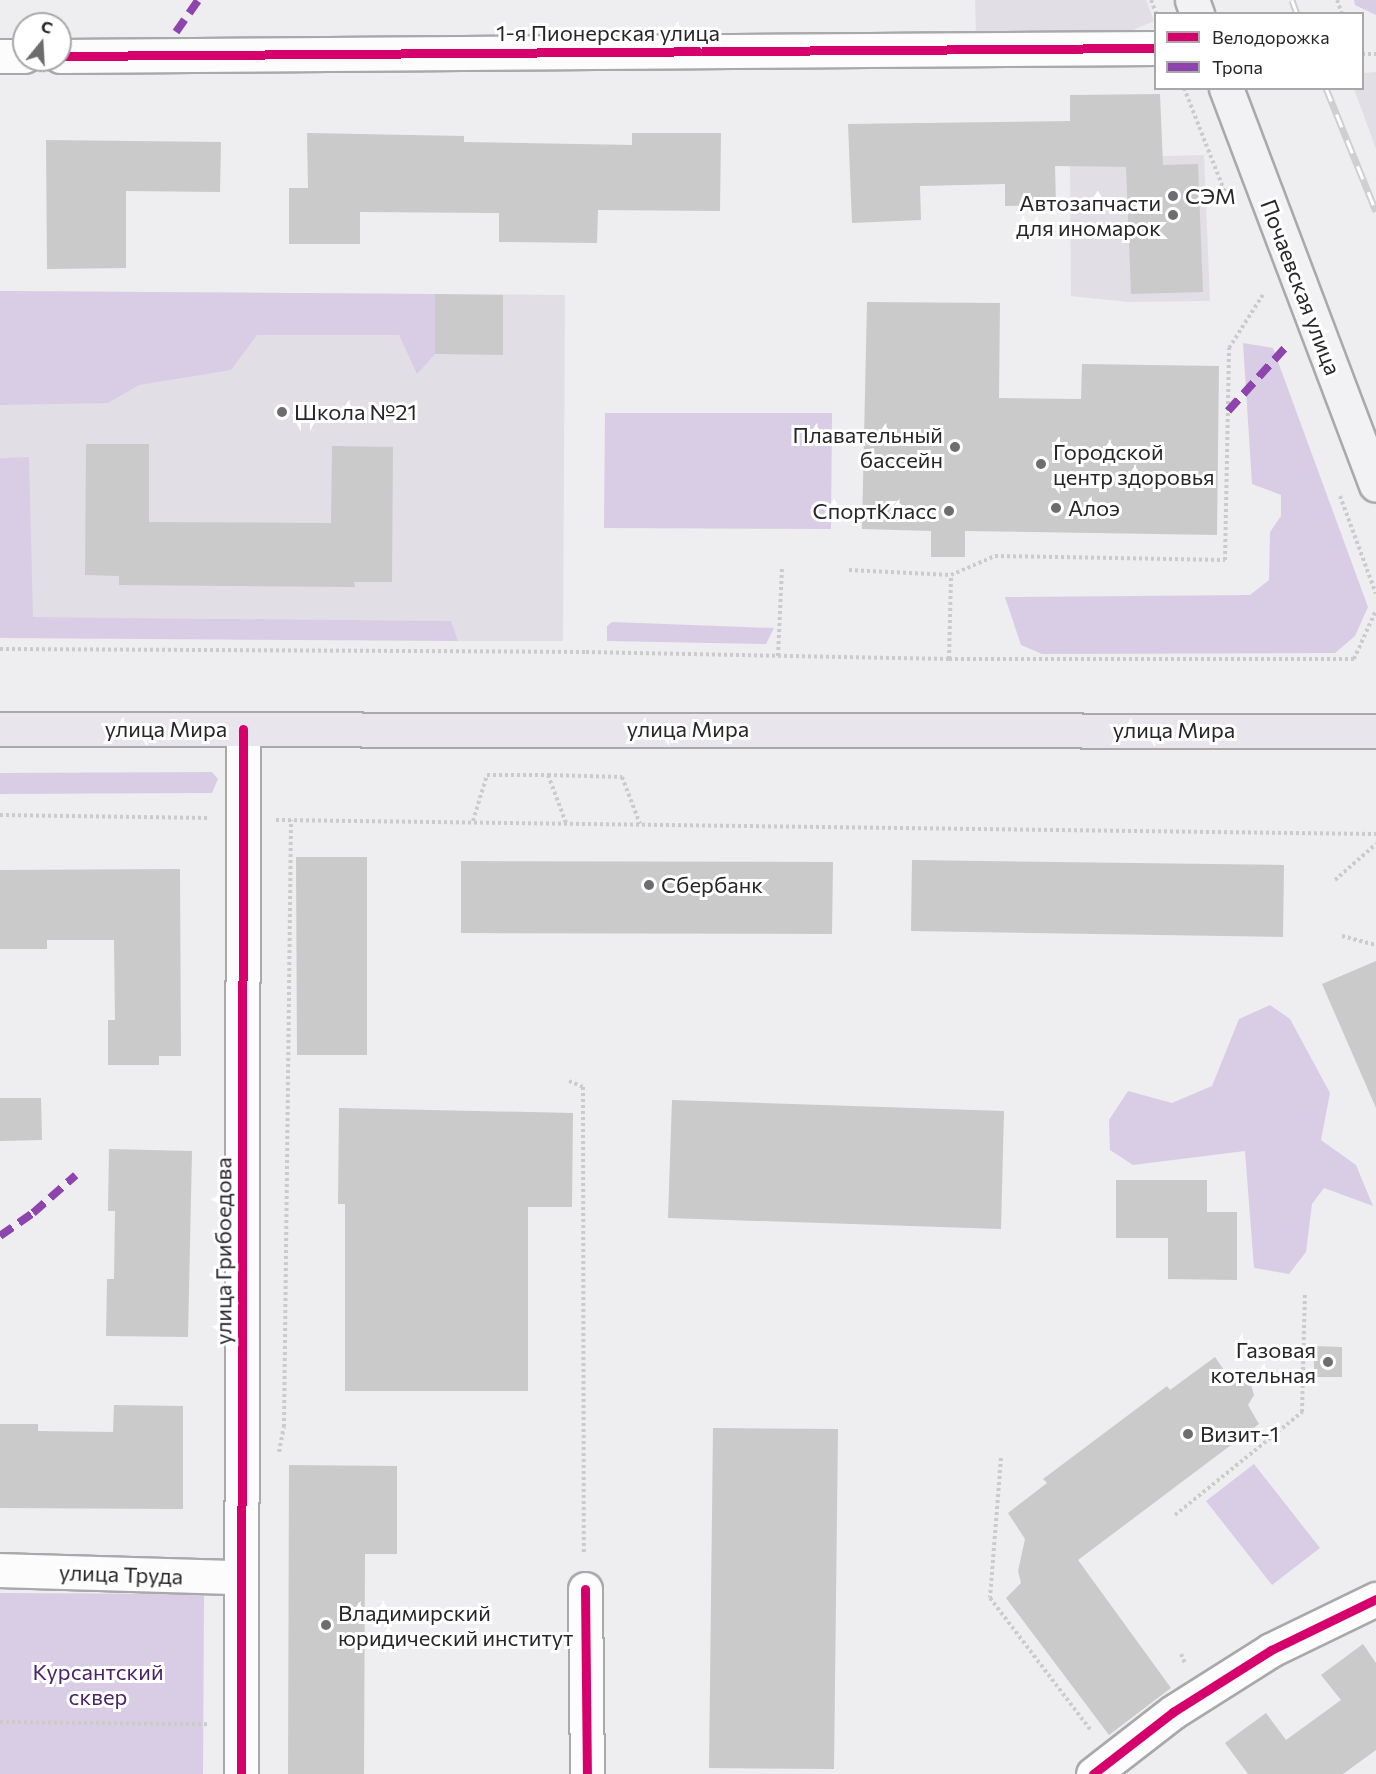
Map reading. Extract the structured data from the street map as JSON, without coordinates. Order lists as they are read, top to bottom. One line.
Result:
{"streets":{"main road":["Почаевская улица","улица Мира"],"street":["1-я Пионерская улица","улица Грибоедова","улица Труда"]},"crossings":[["улица Мира","улица Грибоедова"],["улица Грибоедова","улица Труда"]],"parks":["Курсантский сквер"],"places":["СЭМ","Автозапчасти для иномарок","Школа №21","Плавательный бассейн","Городской центр здоровья","Алоэ","СпортКласс","Сбербанк","Газовая котельная","Визит-1","Владимирский юридический институт"],"legend":["Велодорожка","Тропа"],"north":"top"}
